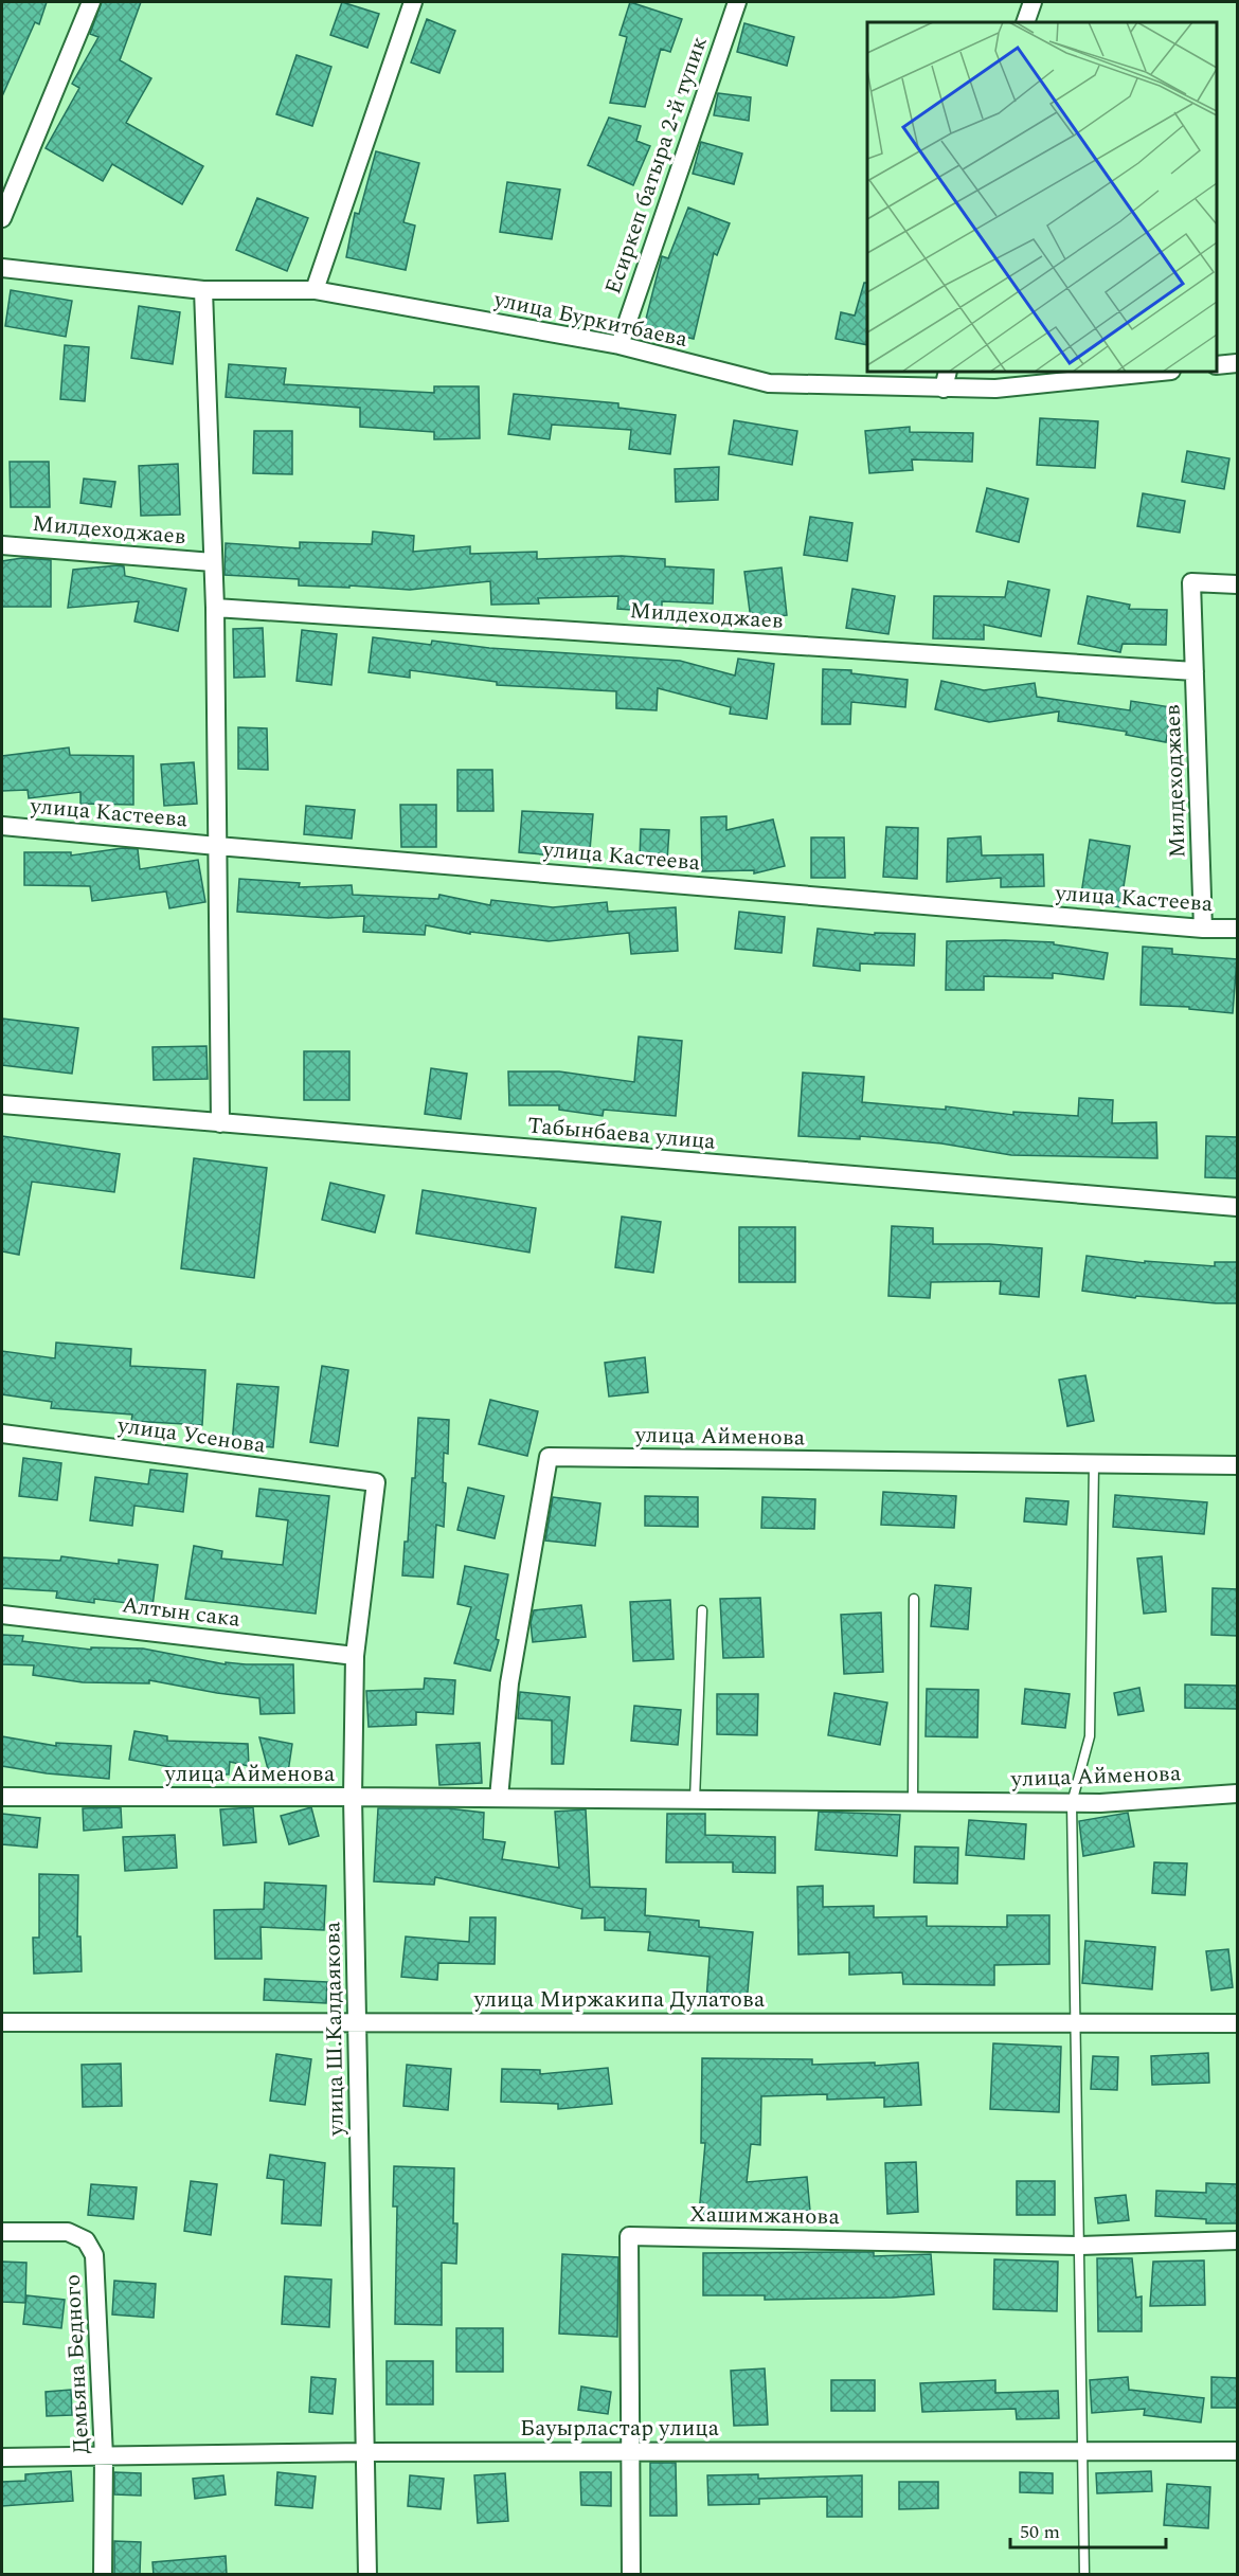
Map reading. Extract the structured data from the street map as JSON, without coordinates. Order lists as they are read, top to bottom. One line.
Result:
{"streets":{"street":["Есиркеп батыра 2-й тупик","улица Буркитбаева","Милдеходжаев","улица Кастеева","Табынбаева улица","улица Усенова","улица Айменова","Алтын сака","улица Миржакипа Дулатова","улица Ш.Калдаякова","Хашимжанова","Демьяна Бедного","Бауырластар улица"]},"crossings":[["Есиркеп батыра 2-й тупик","улица Буркитбаева"],["Милдеходжаев","улица Кастеева"],["улица Усенова","улица Ш.Калдаякова"],["улица Айменова","улица Ш.Калдаякова"],["Алтын сака","улица Ш.Калдаякова"],["улица Миржакипа Дулатова","улица Ш.Калдаякова"],["улица Ш.Калдаякова","Бауырластар улица"],["Хашимжанова","Бауырластар улица"],["Демьяна Бедного","Бауырластар улица"]],"scale_bar":"50 m"}
